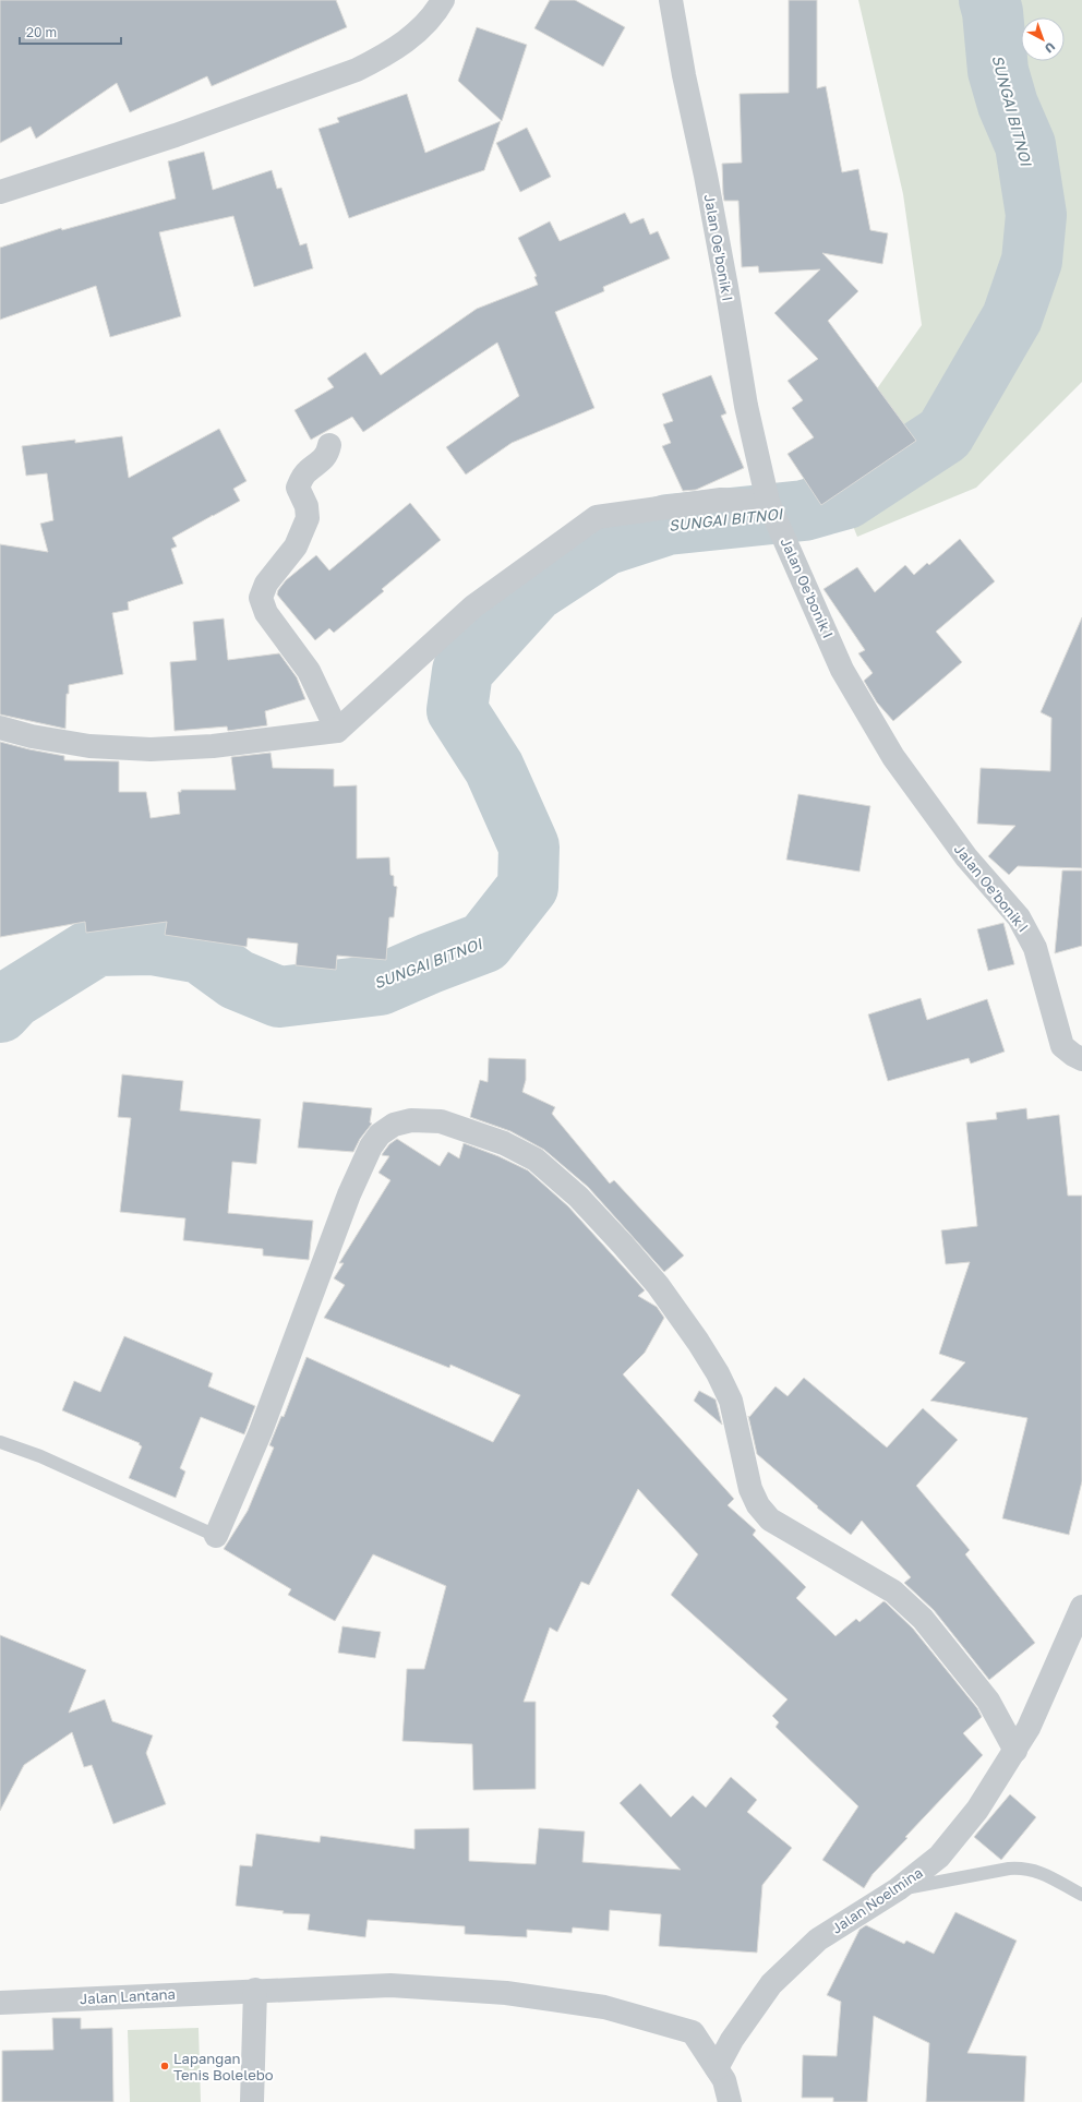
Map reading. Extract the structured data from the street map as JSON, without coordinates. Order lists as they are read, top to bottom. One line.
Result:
{"streets":{"street":["Jalan Oe'bonik I","Jalan Noelmina","Jalan Lantana"]},"crossings":[["Jalan Noelmina","Jalan Lantana"]],"water":["SUNGAI BITNOI"],"places":["Lapangan Tenis Bolelebo"],"scale_bar":"20 m","north":"bottom right"}
